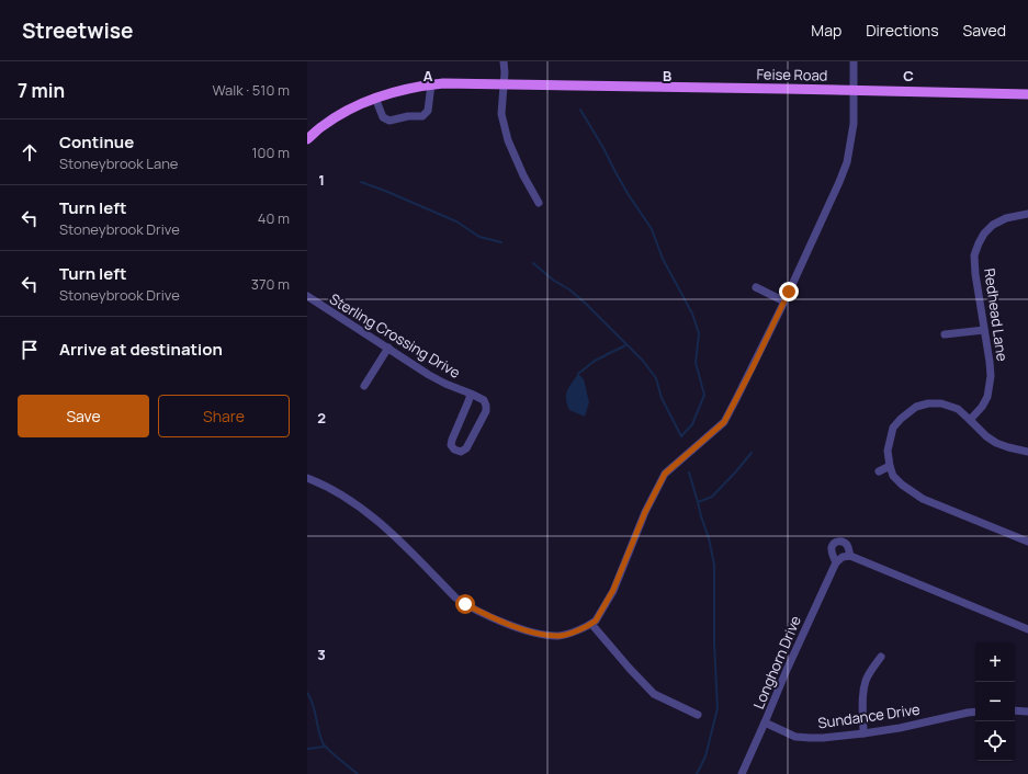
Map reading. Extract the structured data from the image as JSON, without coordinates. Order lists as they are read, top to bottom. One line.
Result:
{"streets":{"main road":["Feise Road"],"street":["Redhead Lane","Sterling Crossing Drive","Longhorn Drive","Sundance Drive"]},"crossings":[["Longhorn Drive","Sundance Drive"]],"page":{"header":"Streetwise","nav":["Map","Directions","Saved"],"heading":["7 min","Walk · 510 m"],"list":[["Continue","Stoneybrook Lane","100 m"],["Turn left","Stoneybrook Drive","40 m"],["Turn left","Stoneybrook Drive","370 m"],"Arrive at destination"],"buttons":["Save","Share"],"map_buttons":["+","−"]},"grid":{"columns":["A","B","C"],"rows":["1","2","3"]}}
